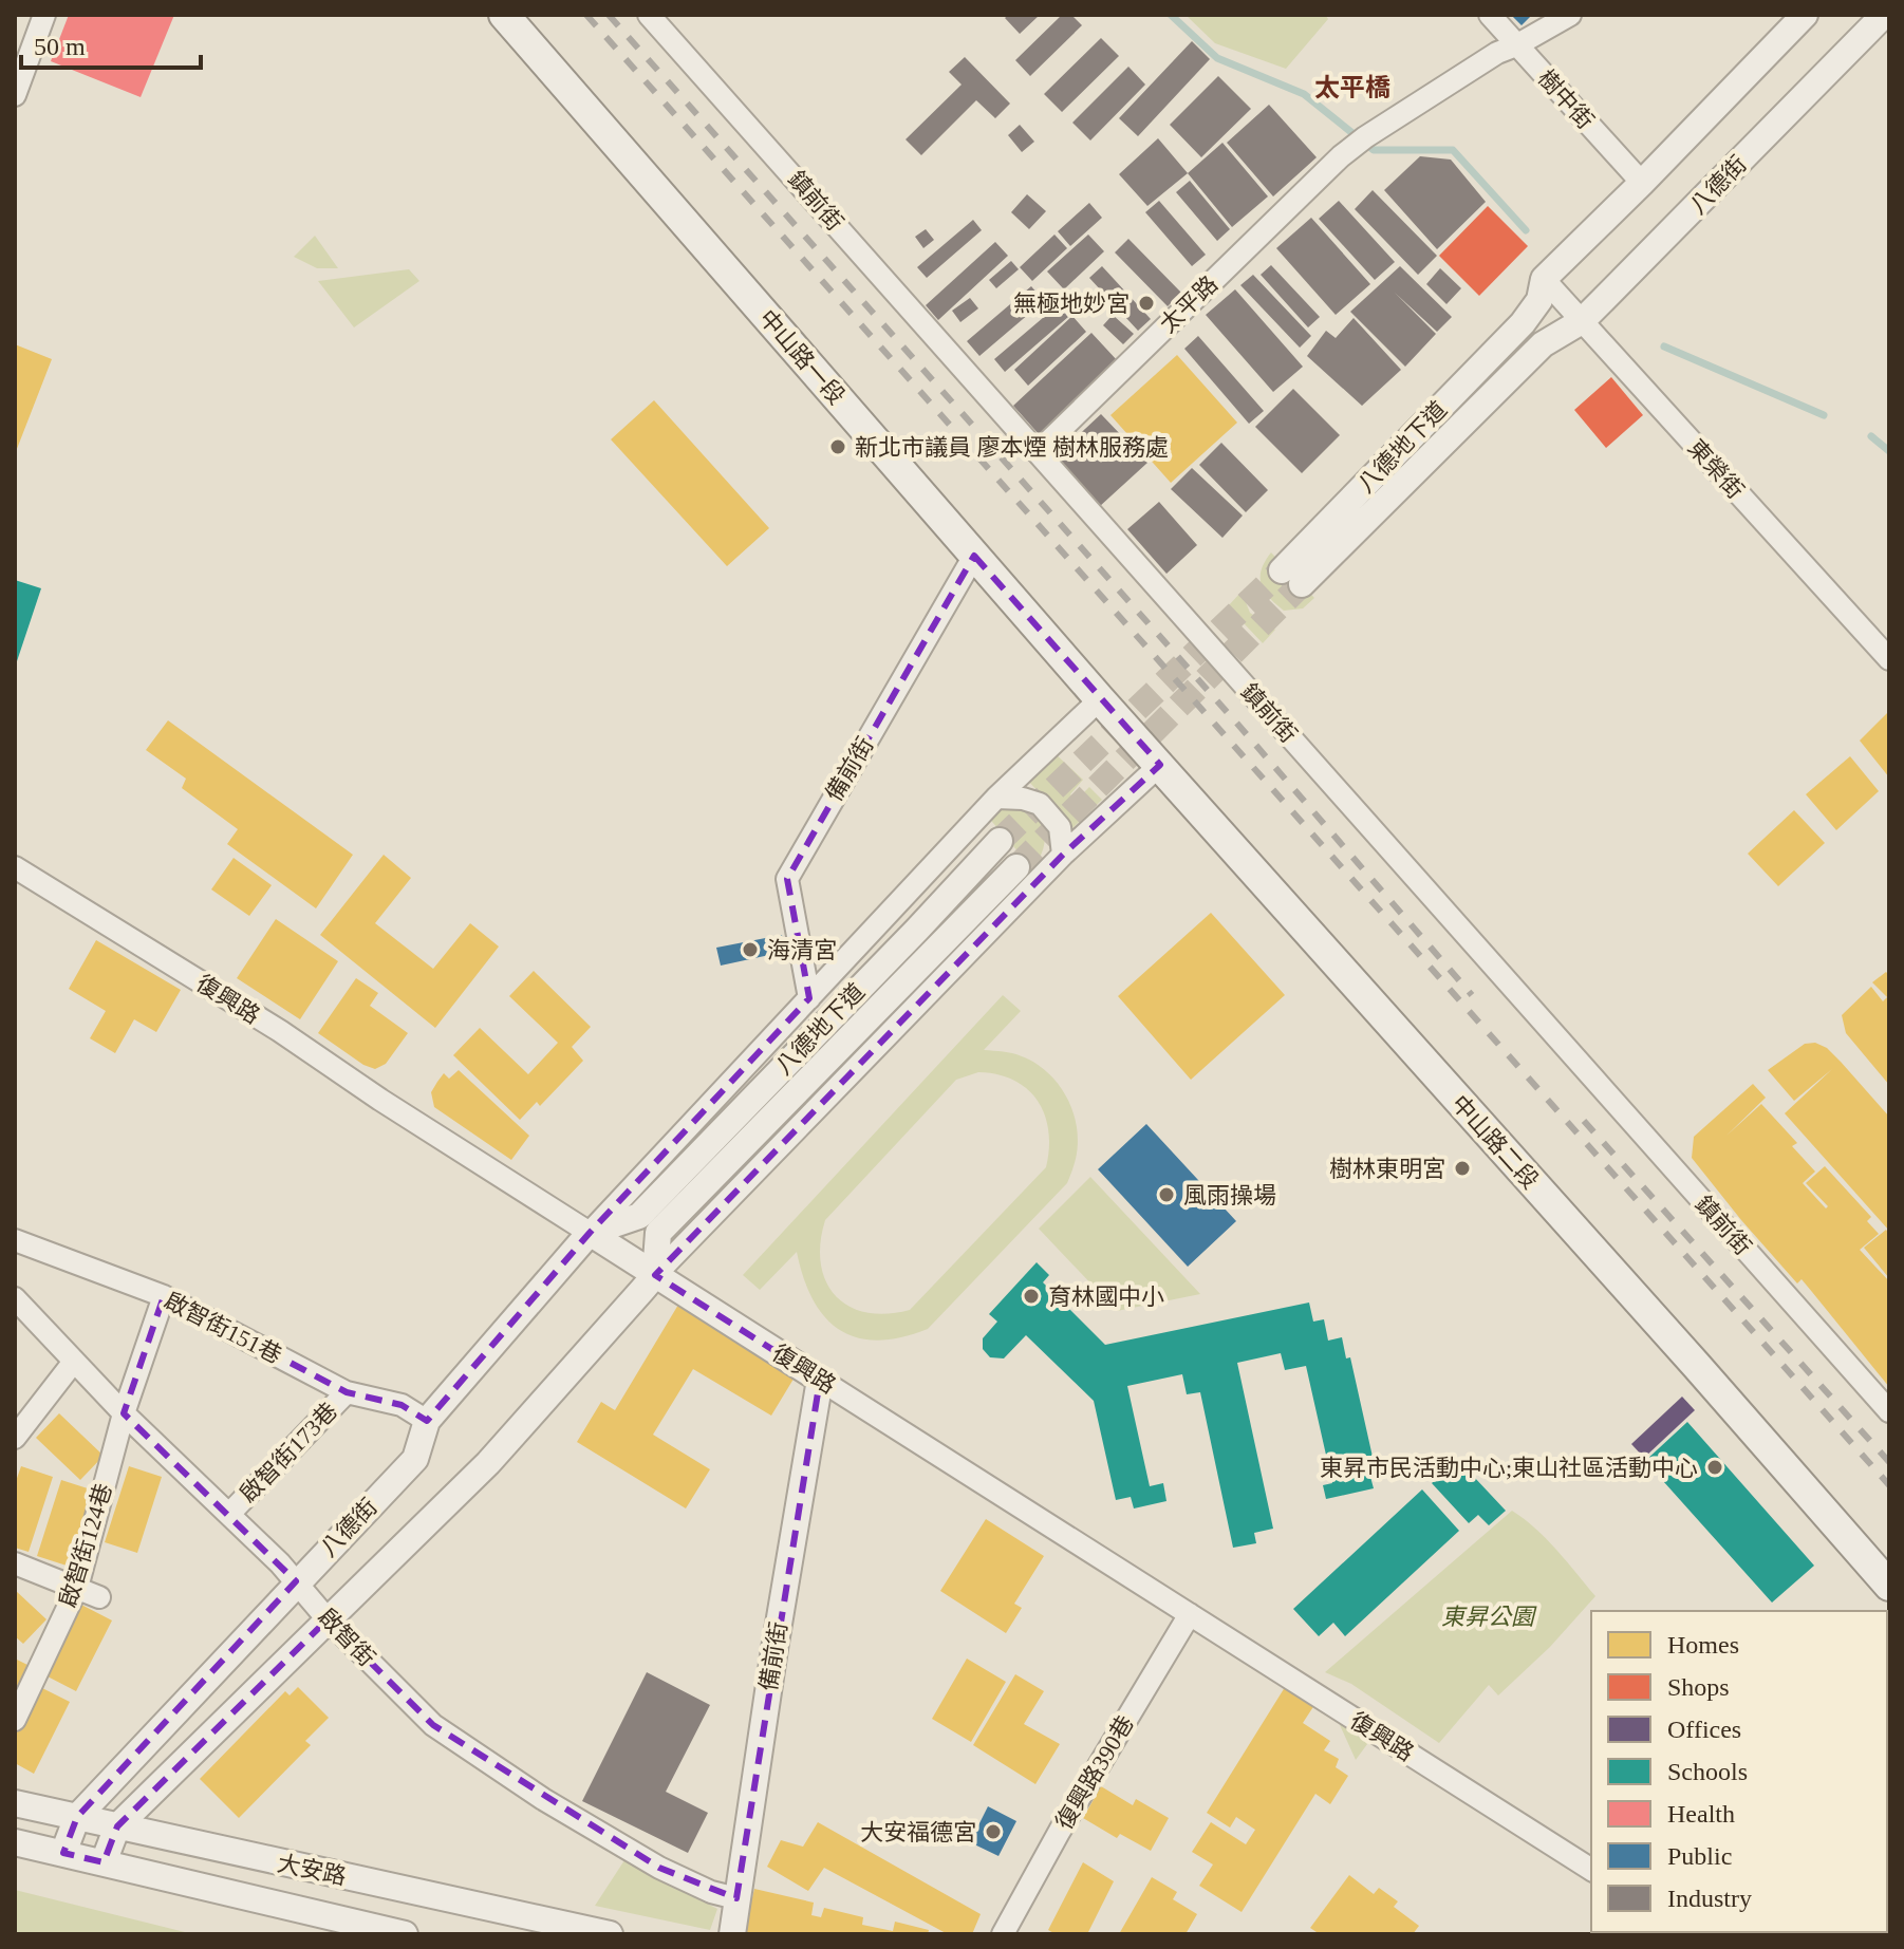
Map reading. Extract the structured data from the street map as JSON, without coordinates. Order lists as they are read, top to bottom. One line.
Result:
{"streets":{"main road":["中山路一段","中山路二段"],"street":["樹中街","八德街","鎮前街","太平路","八德地下道","東榮街","備前街","復興路","啟智街151巷","啟智街173巷","啟智街124巷","啟智街","復興路390巷","大安路"]},"crossings":[["樹中街","太平路"],["八德街","八德地下道"],["八德街","東榮街"],["八德街","復興路"],["八德街","啟智街151巷"],["八德街","啟智街"],["八德街","大安路"],["鎮前街","太平路"],["中山路一段","備前街"],["中山路一段","中山路二段"],["八德地下道","東榮街"],["備前街","復興路"],["備前街","啟智街"],["復興路","復興路390巷"],["啟智街151巷","啟智街173巷"],["啟智街151巷","啟智街124巷"],["啟智街173巷","啟智街"],["啟智街124巷","啟智街"]],"districts":["太平橋"],"parks":["東昇公園"],"places":["無極地妙宮","新北市議員 廖本煙 樹林服務處","海清宮","樹林東明宮","風雨操場","育林國中小","東昇市民活動中心;東山社區活動中心","大安福德宮"],"legend":["Homes","Shops","Offices","Schools","Health","Public","Industry"],"scale_bar":"50 m"}
